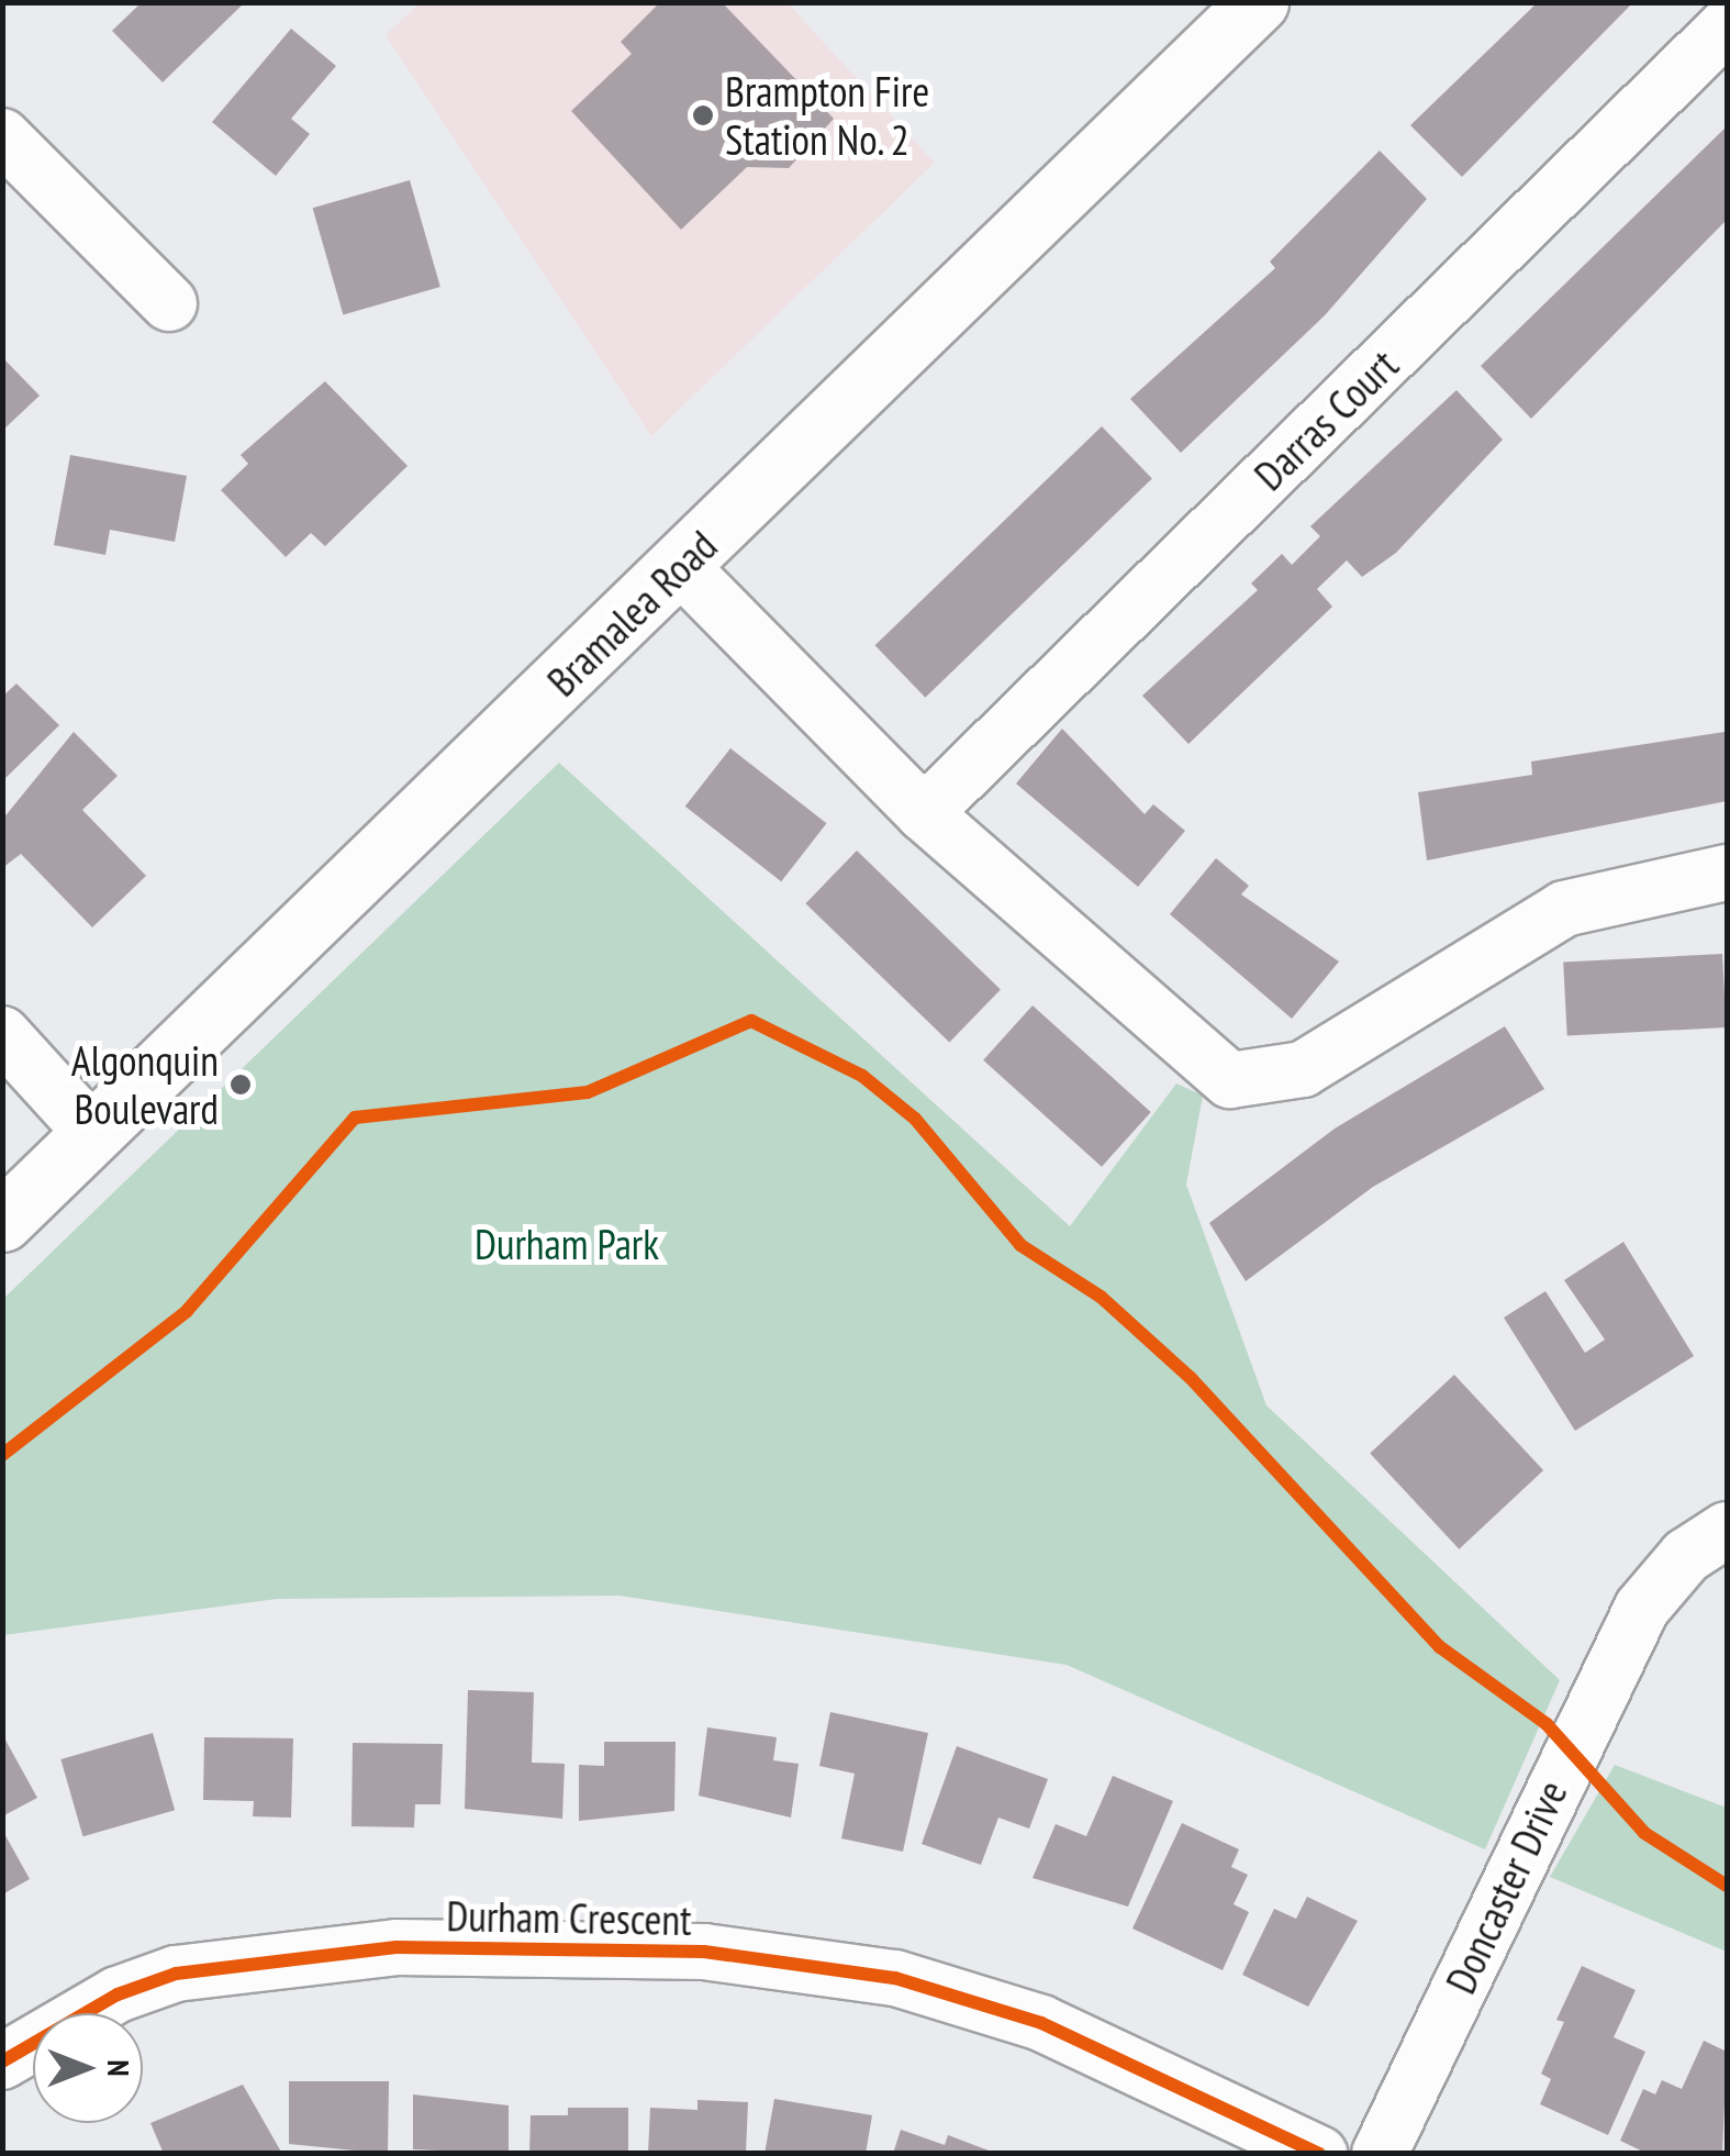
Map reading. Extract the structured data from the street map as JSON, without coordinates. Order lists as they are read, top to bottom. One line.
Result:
{"streets":{"main road":["Bramalea Road"],"street":["Darras Court","Doncaster Drive","Durham Crescent"]},"parks":["Durham Park"],"places":["Brampton Fire Station No. 2","Algonquin Boulevard"],"north":"right"}
